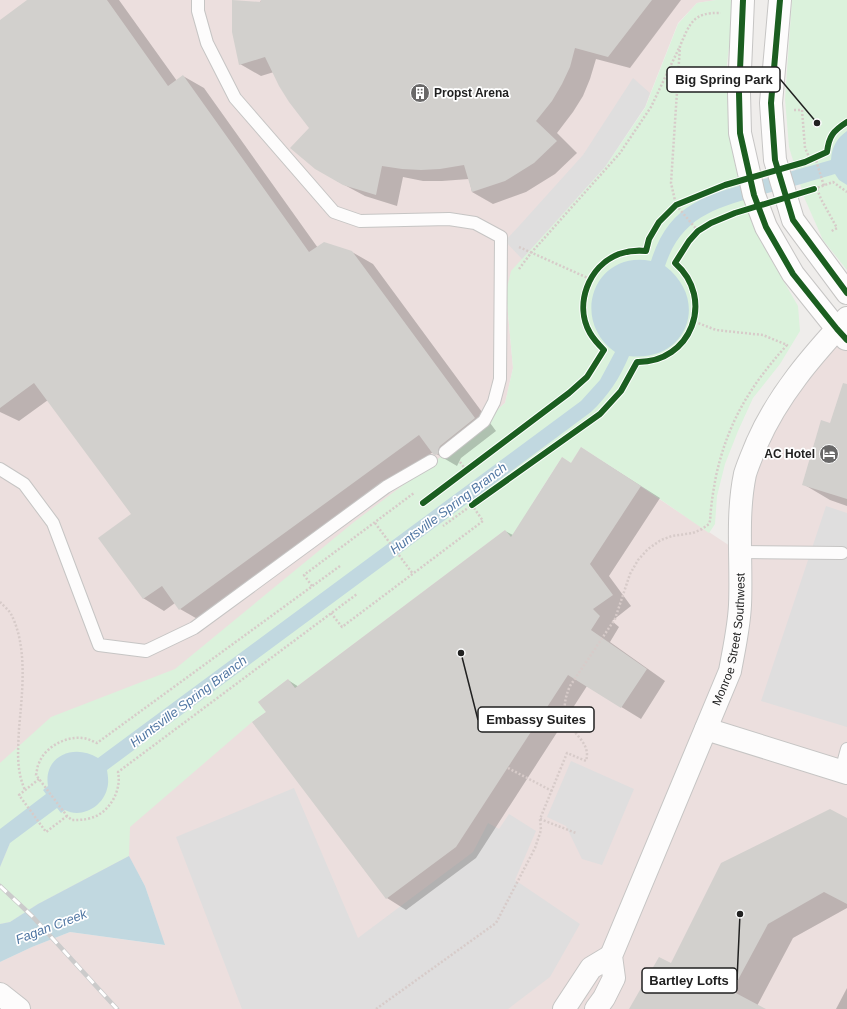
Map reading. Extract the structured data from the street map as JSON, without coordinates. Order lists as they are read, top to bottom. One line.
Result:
{"streets":{"street":["Monroe Street Southwest"]},"water":["Huntsville Spring Branch","Fagan Creek"],"places":{"building":["Propst Arena"],"other":["Big Spring Park","Embassy Suites","Bartley Lofts"],"hotel":["AC Hotel"]}}
